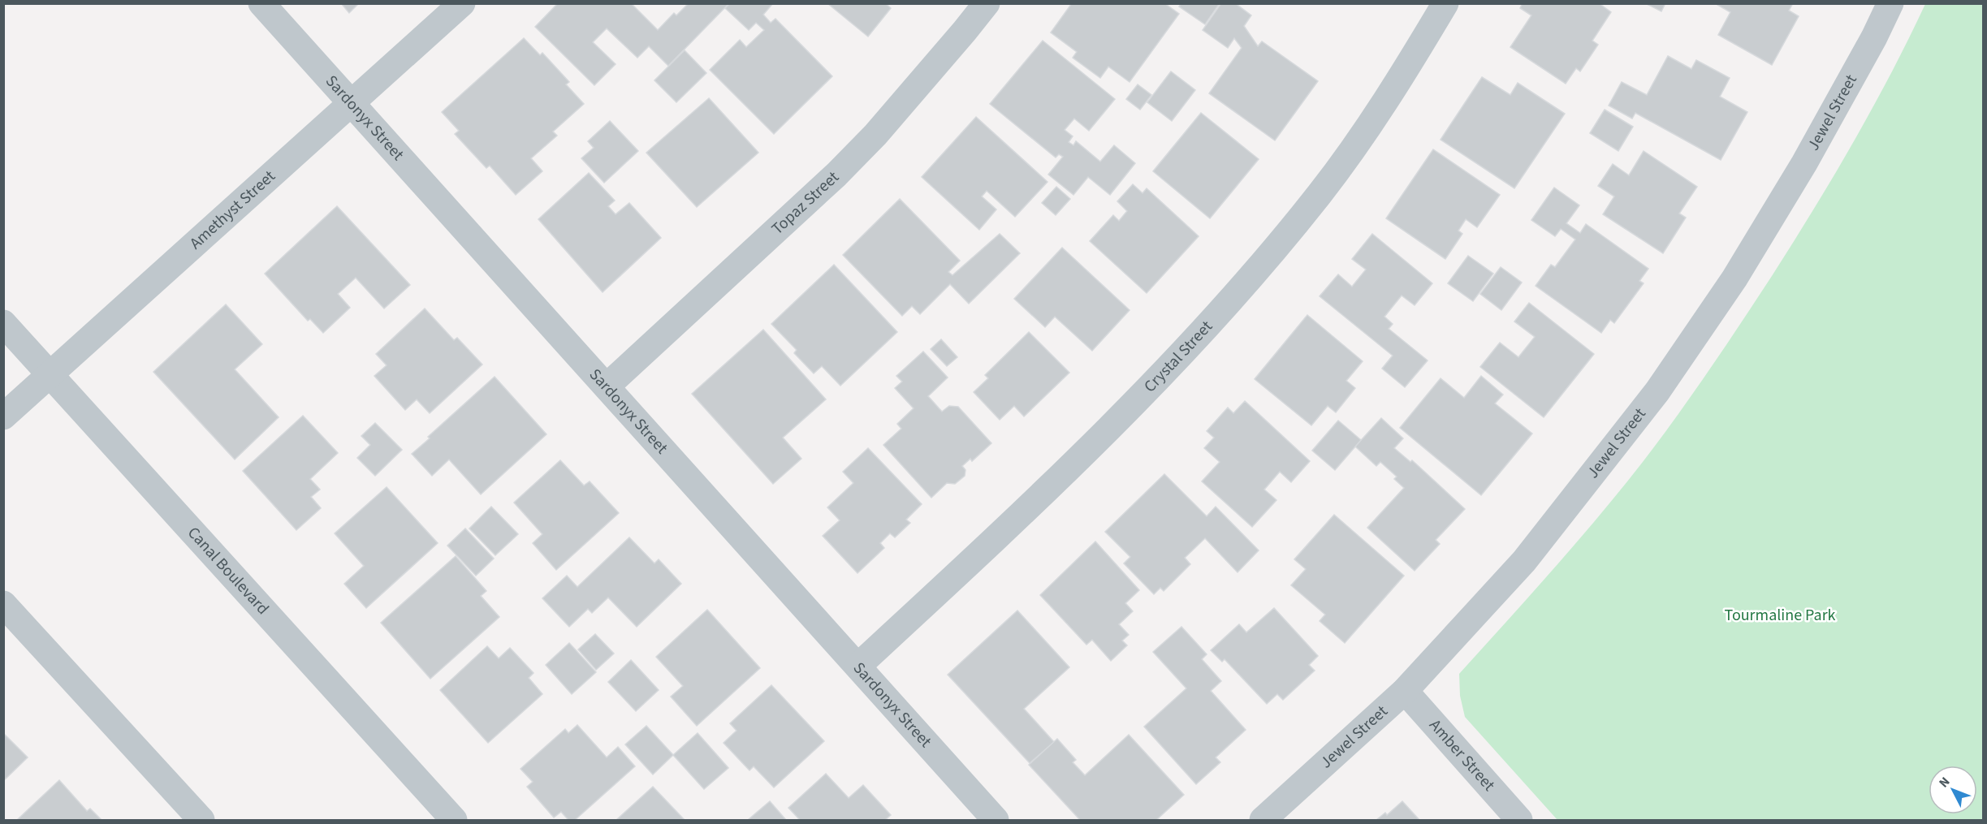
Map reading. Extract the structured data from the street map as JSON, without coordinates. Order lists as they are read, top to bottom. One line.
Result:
{"streets":{"street":["Jewel Street","Sardonyx Street","Topaz Street","Amethyst Street","Crystal Street","Canal Boulevard","Amber Street"]},"crossings":[["Jewel Street","Amber Street"],["Sardonyx Street","Topaz Street"],["Sardonyx Street","Amethyst Street"],["Sardonyx Street","Crystal Street"],["Amethyst Street","Canal Boulevard"]],"parks":["Tourmaline Park"],"north":"top left"}
